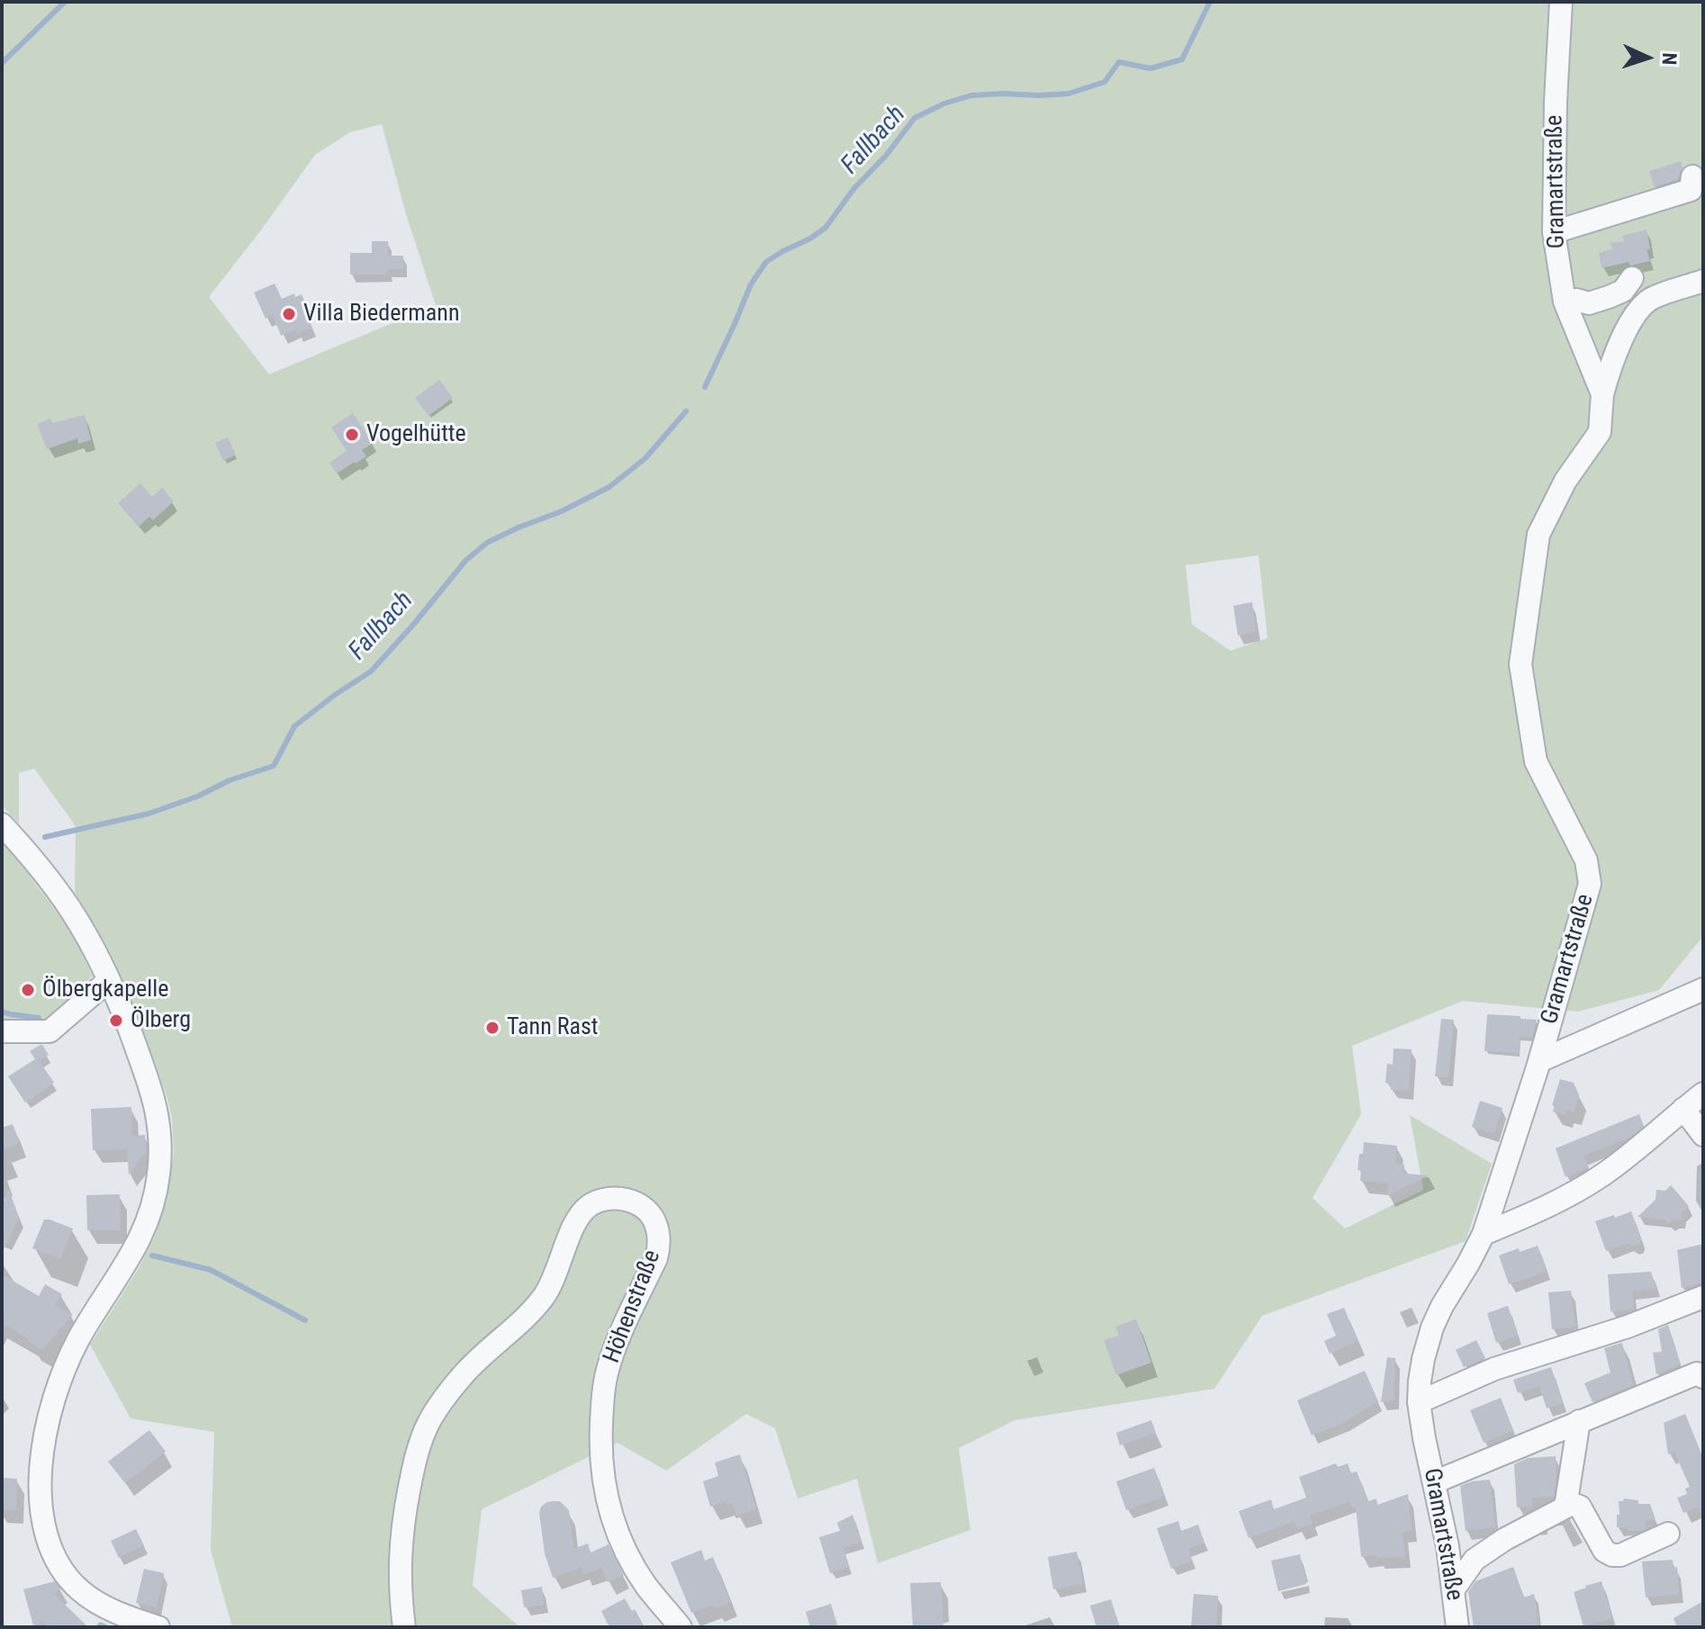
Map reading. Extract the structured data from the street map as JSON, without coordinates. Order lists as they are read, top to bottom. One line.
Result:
{"streets":{"street":["Gramartstraße","Höhenstraße"]},"water":["Fallbach"],"places":["Villa Biedermann","Vogelhütte","Ölbergkapelle","Ölberg","Tann Rast"],"north":"right"}
